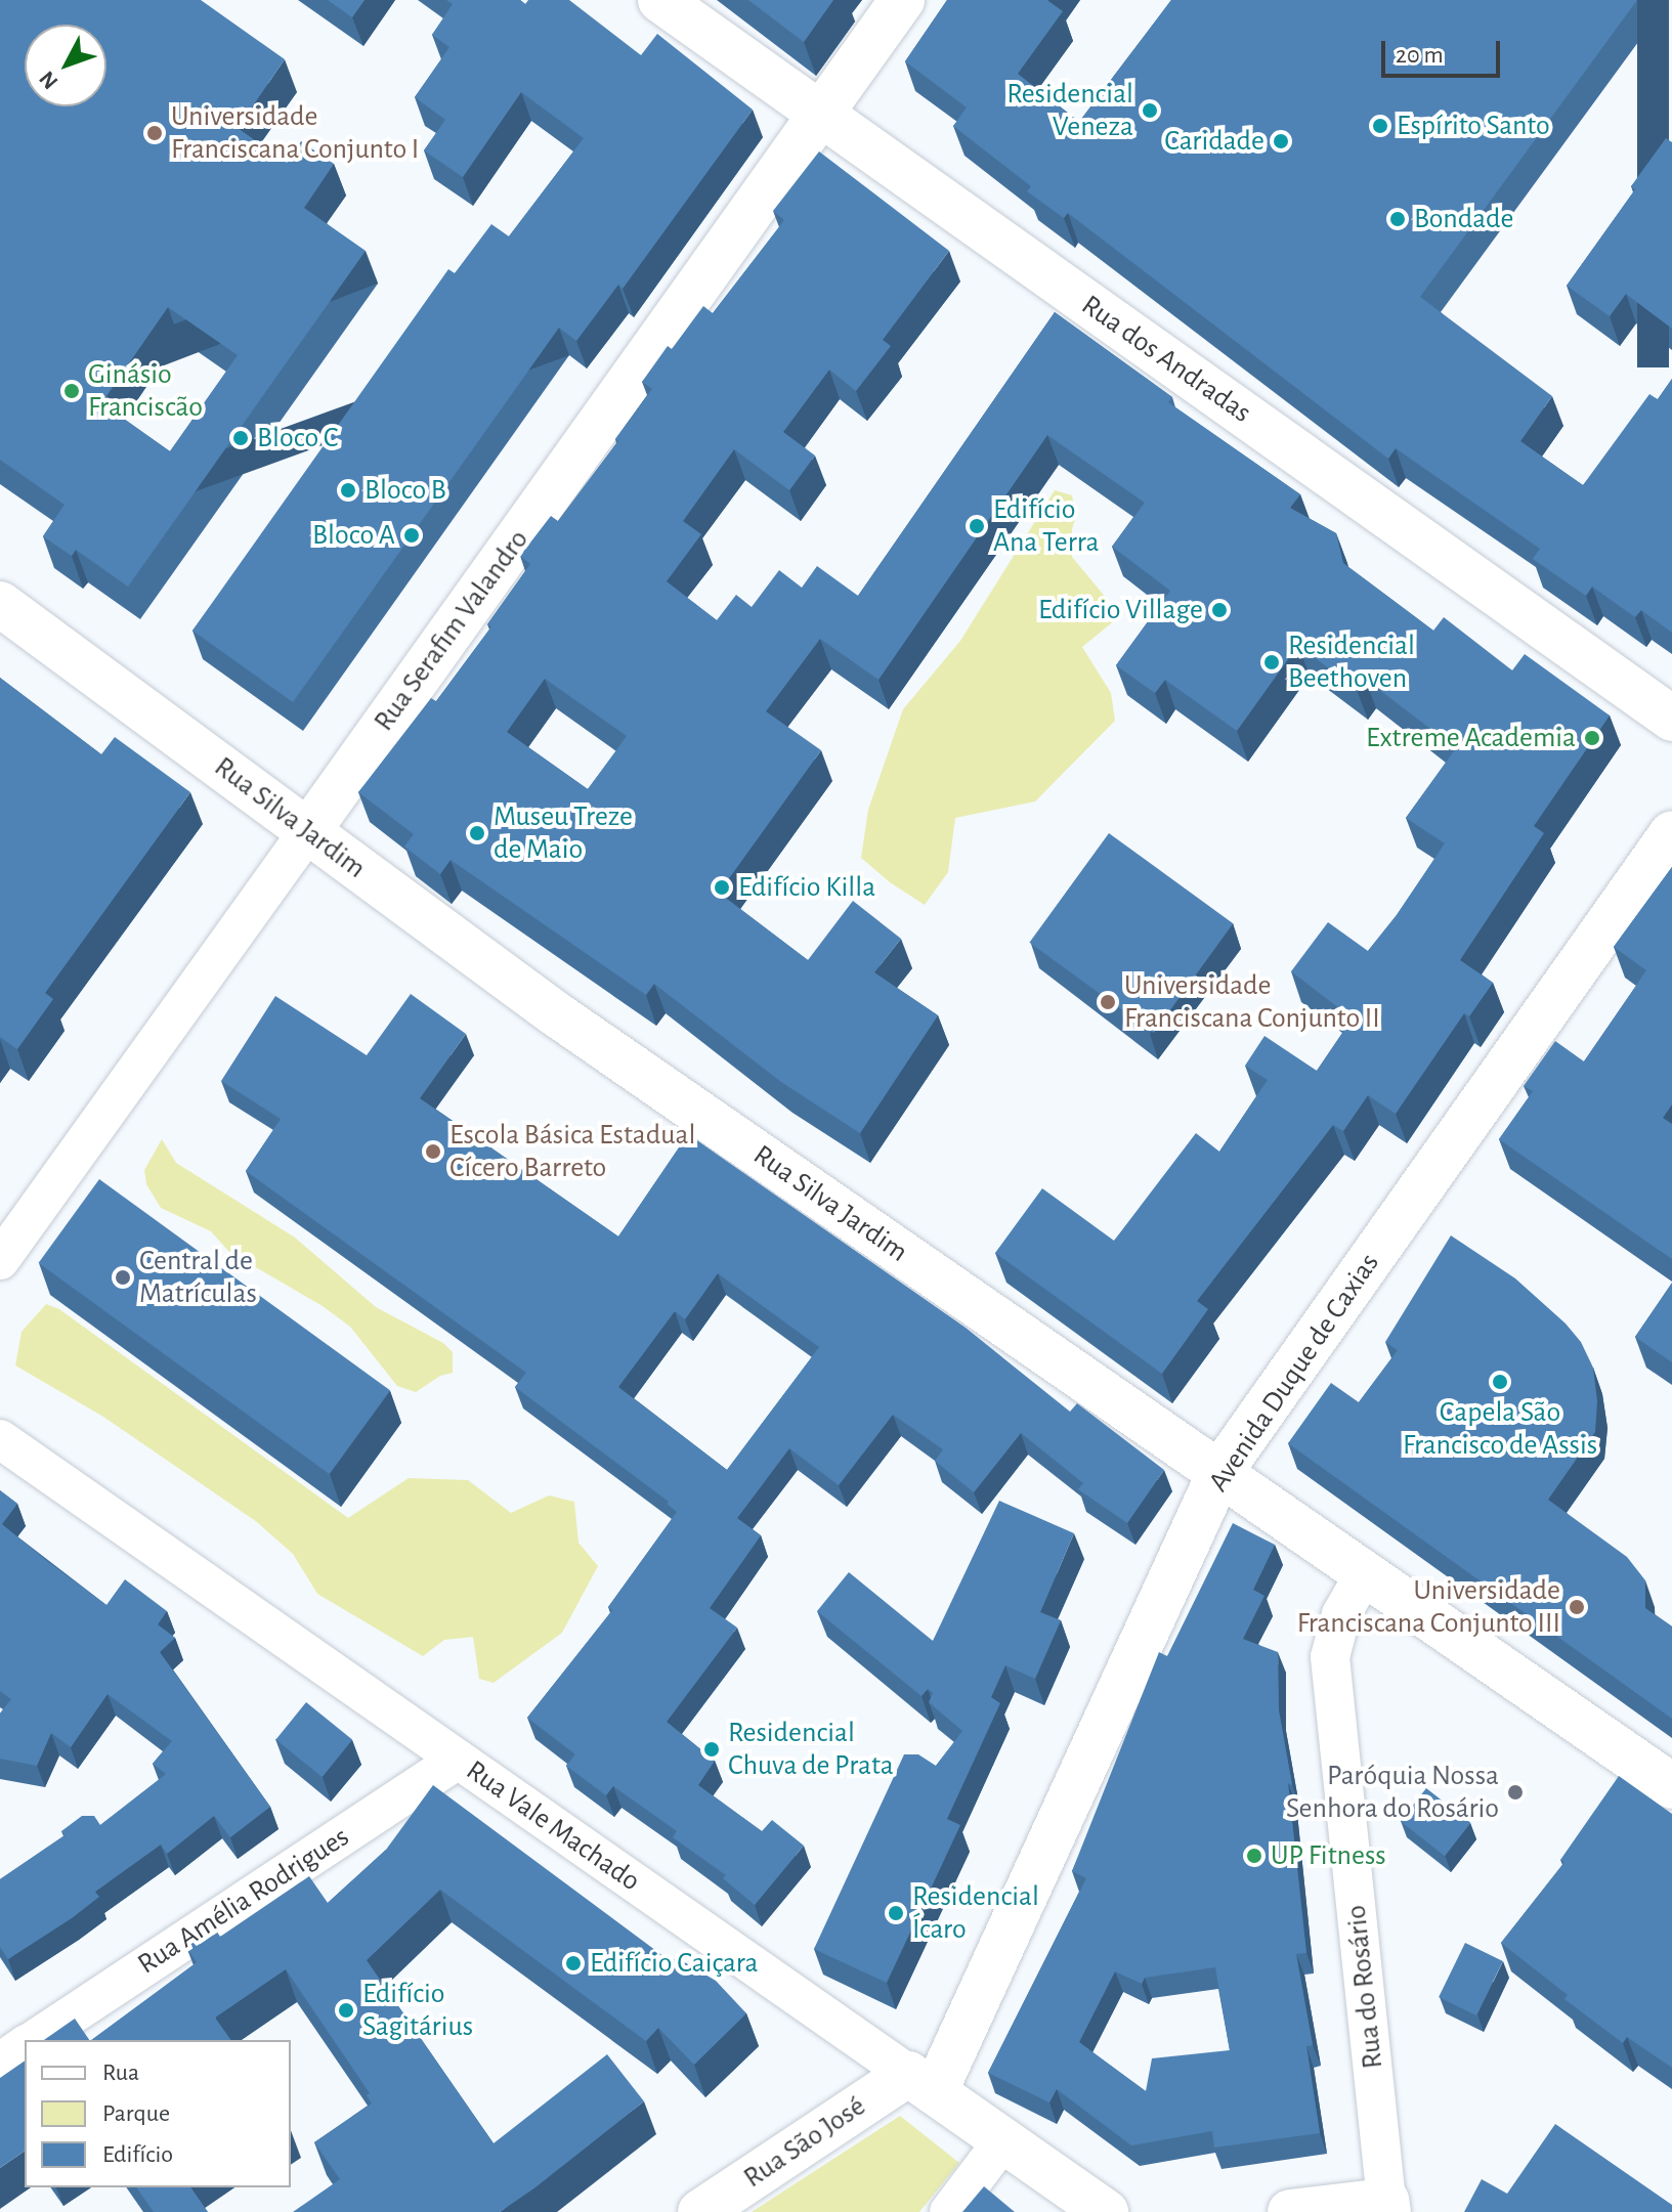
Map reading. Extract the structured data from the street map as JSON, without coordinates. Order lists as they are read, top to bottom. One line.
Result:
{"streets":{"street":["Rua dos Andradas","Rua Serafim Valandro","Rua Silva Jardim","Avenida Duque de Caxias","Rua Vale Machado","Rua Amélia Rodrigues","Rua do Rosário","Rua São José"]},"crossings":[["Rua dos Andradas","Rua Serafim Valandro"],["Rua Serafim Valandro","Rua Silva Jardim"],["Rua Silva Jardim","Avenida Duque de Caxias"],["Rua Silva Jardim","Rua do Rosário"],["Avenida Duque de Caxias","Rua Vale Machado"],["Avenida Duque de Caxias","Rua São José"],["Rua Vale Machado","Rua Amélia Rodrigues"],["Rua Vale Machado","Rua São José"]],"places":["Residencial Veneza","Espírito Santo","Universidade Franciscana Conjunto I","Caridade","Bondade","Ginásio Franciscão","Bloco C","Bloco B","Edifício Ana Terra","Bloco A","Edifício Village","Residencial Beethoven","Extreme Academia","Museu Treze de Maio","Edifício Killa","Universidade Franciscana Conjunto II","Escola Básica Estadual Cícero Barreto","Central de Matrículas","Capela São Francisco de Assis","Universidade Franciscana Conjunto III","Residencial Chuva de Prata","Paróquia Nossa Senhora do Rosário","UP Fitness","Residencial Ícaro","Edifício Caiçara","Edifício Sagitárius"],"legend":["Rua","Parque","Edifício"],"scale_bar":"20 m","north":"bottom left"}
